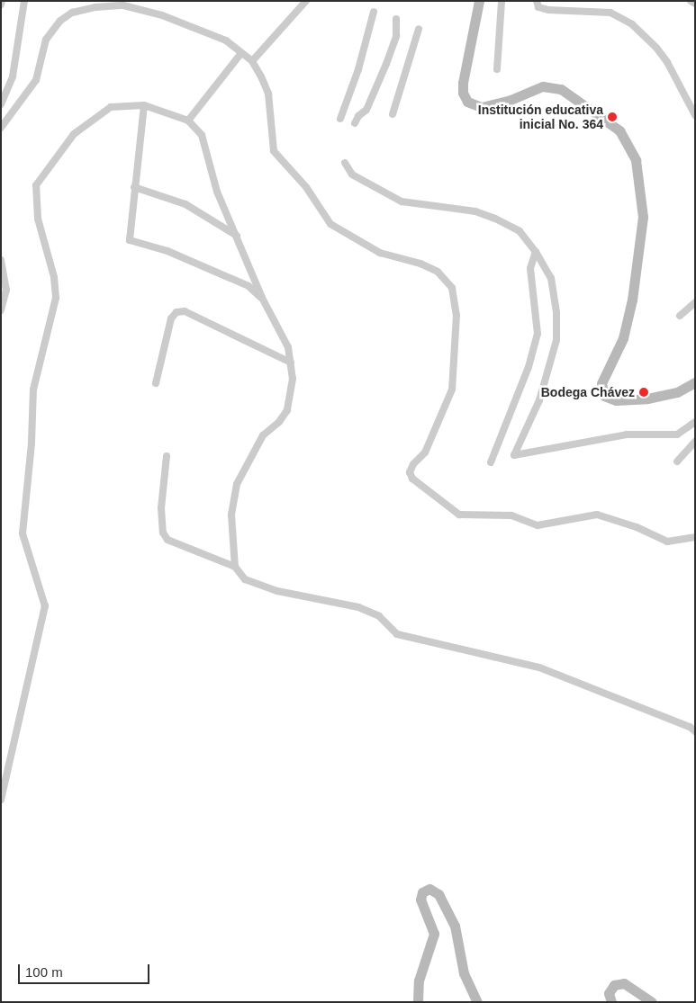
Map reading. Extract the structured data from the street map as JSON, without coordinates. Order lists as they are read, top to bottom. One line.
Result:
{"places":["Institución educativa inicial No. 364","Bodega Chávez"],"scale_bar":"100 m"}
